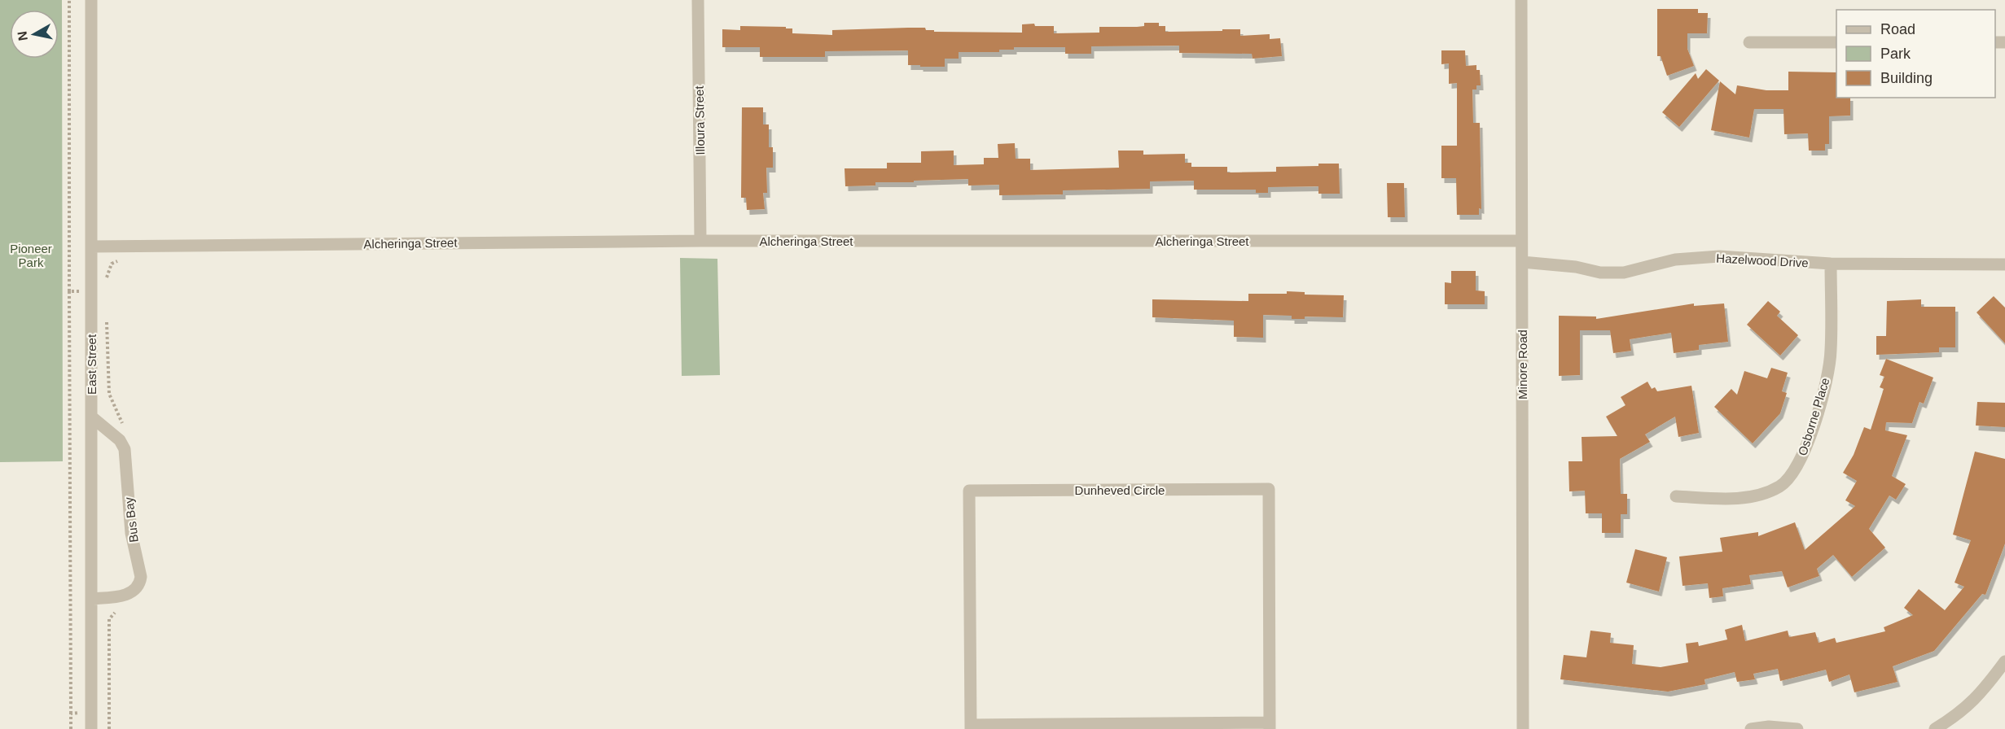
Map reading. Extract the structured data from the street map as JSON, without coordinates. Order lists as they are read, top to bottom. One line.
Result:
{"streets":{"street":["Illoura Street","Alcheringa Street","Hazelwood Drive","East Street","Minore Road","Osborne Place","Dunheved Circle","Bus Bay"]},"crossings":[["Illoura Street","Alcheringa Street"],["Alcheringa Street","East Street"],["Alcheringa Street","Minore Road"],["Hazelwood Drive","Minore Road"],["Hazelwood Drive","Osborne Place"],["East Street","Bus Bay"]],"parks":["Pioneer Park"],"legend":["Road","Park","Building"],"north":"left"}
